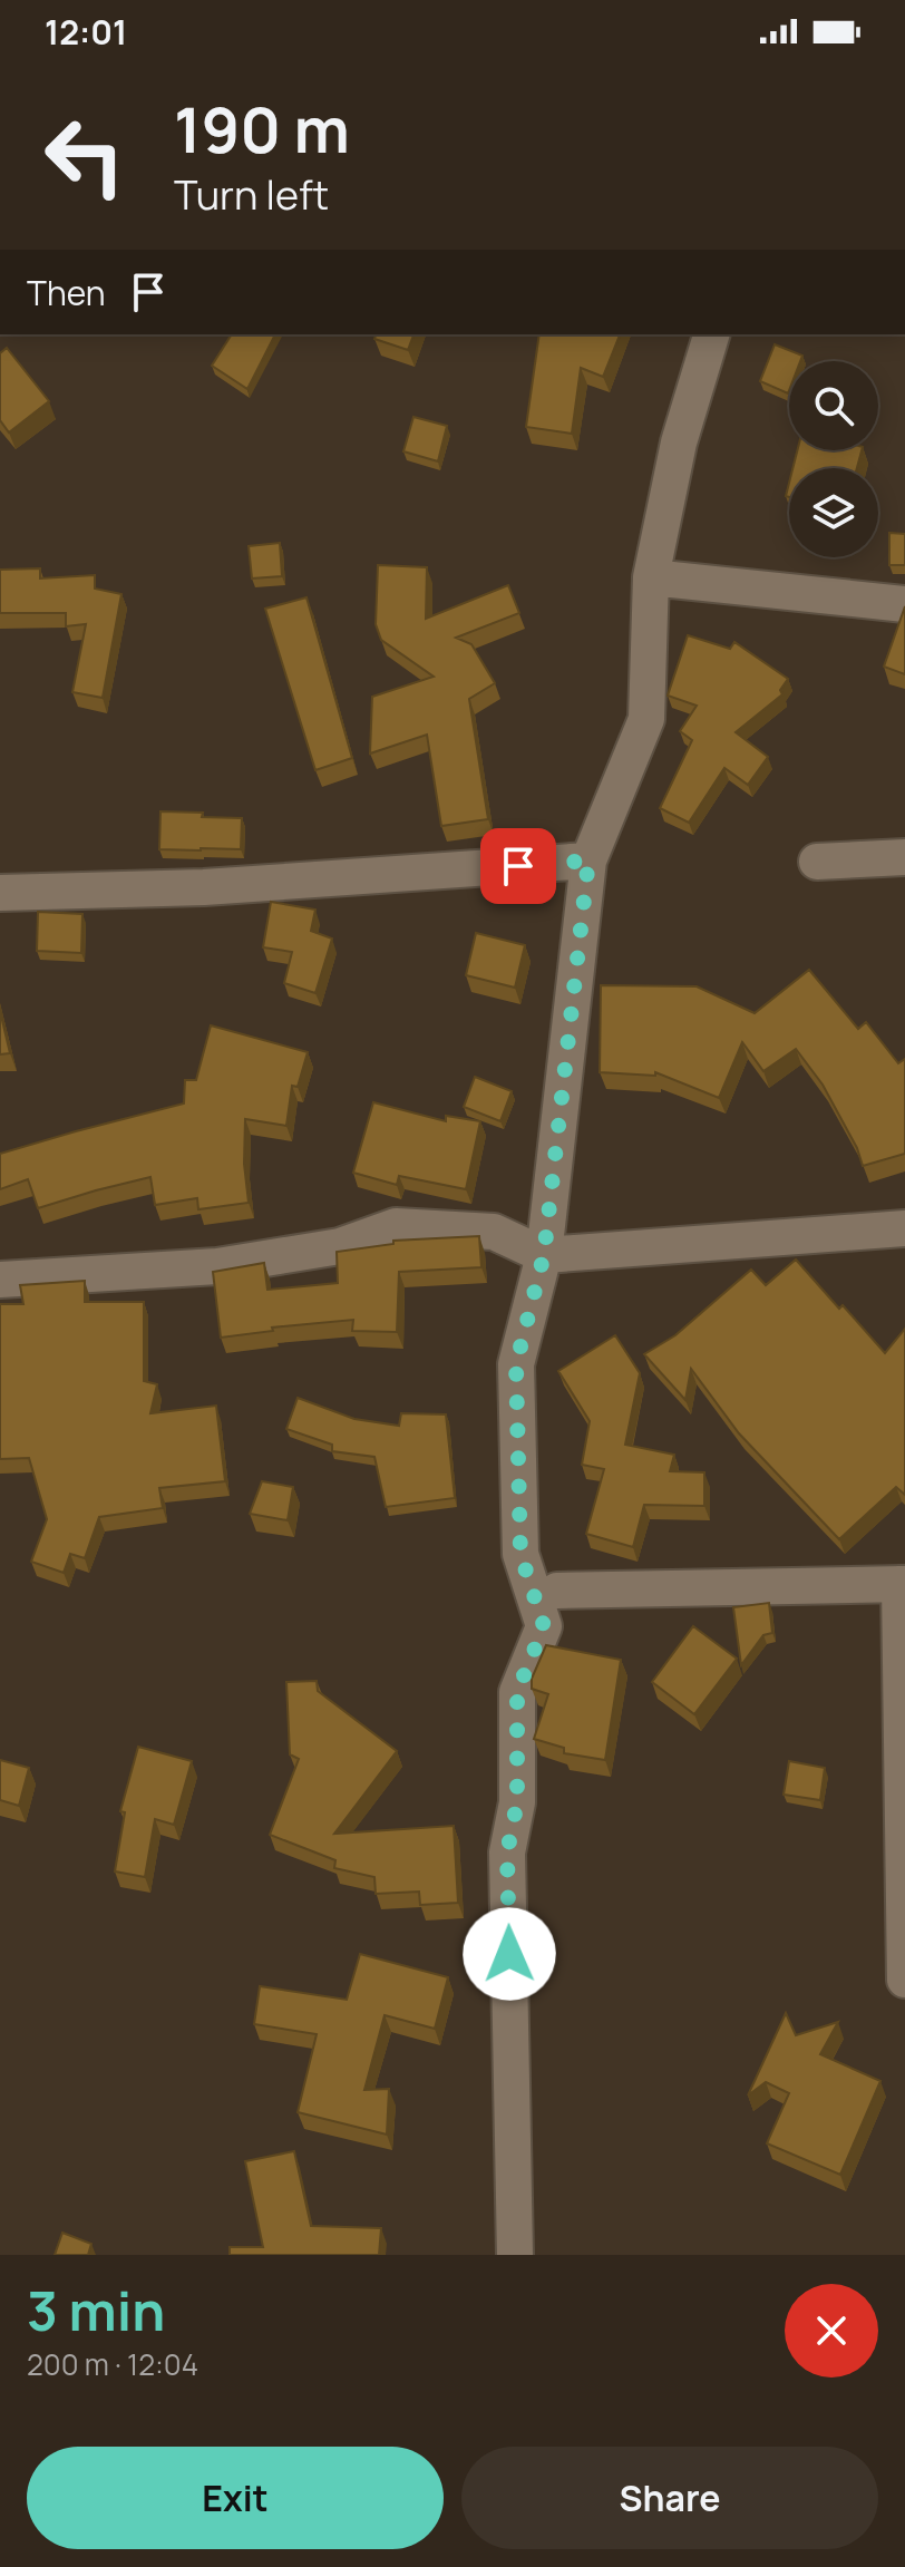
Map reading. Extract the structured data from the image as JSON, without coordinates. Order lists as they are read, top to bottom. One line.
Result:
{"page":{"status":"12:01","turn":["190 m","Turn left"],"then":"Then","heading":["3 min","200 m · 12:04"],"buttons":["Exit","Share"]}}
